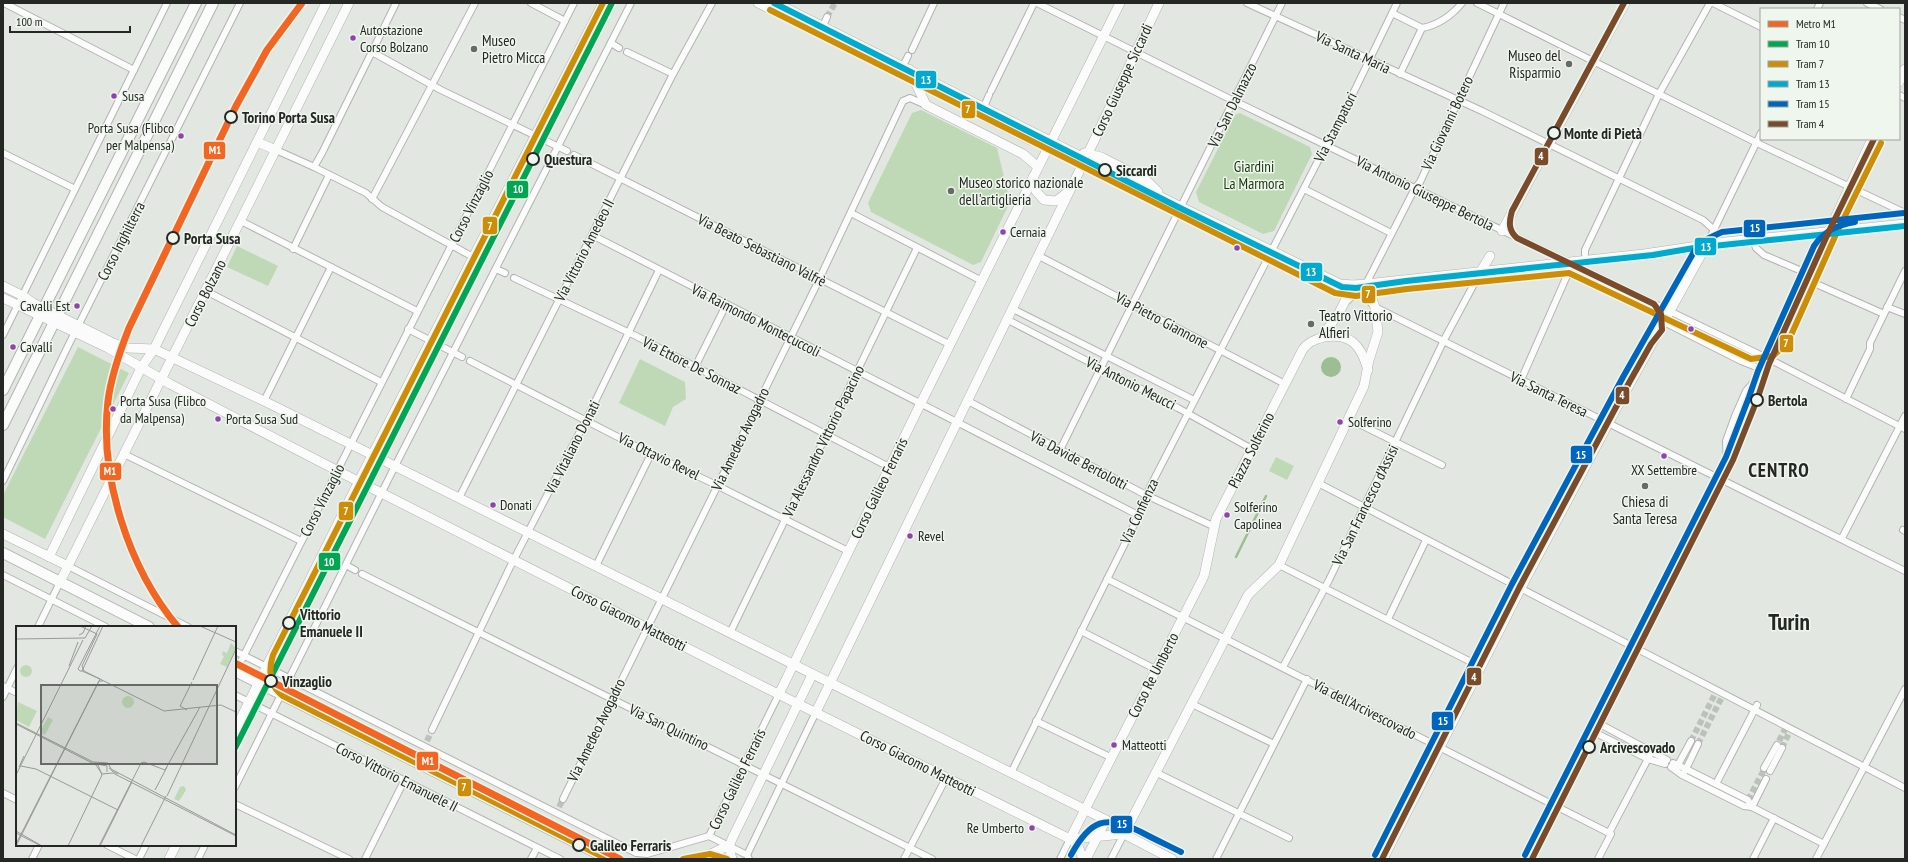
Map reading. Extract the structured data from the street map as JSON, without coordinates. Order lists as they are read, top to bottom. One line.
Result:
{"streets":{"main road":["Corso Inghilterra","Corso Vittorio Emanuele II"],"street":["Via Santa Maria","Corso Giuseppe Siccardi","Via San Dalmazzo","Via Giovanni Botero","Via Stampatori","Via Antonio Giuseppe Bertola","Corso Vinzaglio","Via Vittorio Amedeo II","Via Beato Sebastiano Valfrè","Corso Bolzano","Via Raimondo Montecuccoli","Via Pietro Giannone","Via Ettore De Sonnaz","Via Antonio Meucci","Via Santa Teresa","Via Amedeo Avogadro","Via Alessandro Vittorio Papacino","Via Vitaliano Donati","Piazza Solferino","Via Ottavio Revel","Via Davide Bertolotti","Corso Galileo Ferraris","Via San Francesco d'Assisi","Via Confienza","Corso Giacomo Matteotti","Corso Re Umberto","Via dell'Arcivescovado","Via San Quintino"]},"crossings":[["Via Santa Maria","Via San Dalmazzo"],["Via Santa Maria","Via Giovanni Botero"],["Via Santa Maria","Via Stampatori"],["Corso Giuseppe Siccardi","Via Antonio Giuseppe Bertola"],["Via San Dalmazzo","Via Antonio Giuseppe Bertola"],["Via San Dalmazzo","Via Pietro Giannone"],["Via San Dalmazzo","Via Antonio Meucci"],["Via San Dalmazzo","Via Davide Bertolotti"],["Via Giovanni Botero","Via Antonio Giuseppe Bertola"],["Via Stampatori","Via Antonio Giuseppe Bertola"],["Via Stampatori","Via Confienza"],["Corso Vinzaglio","Corso Giacomo Matteotti"],["Corso Vinzaglio","Corso Vittorio Emanuele II"],["Corso Inghilterra","Corso Giacomo Matteotti"],["Via Vittorio Amedeo II","Via Beato Sebastiano Valfrè"],["Via Vittorio Amedeo II","Via Raimondo Montecuccoli"],["Via Vittorio Amedeo II","Via Ettore De Sonnaz"],["Via Vittorio Amedeo II","Via Ottavio Revel"],["Via Vittorio Amedeo II","Corso Giacomo Matteotti"],["Via Beato Sebastiano Valfrè","Via Amedeo Avogadro"],["Via Beato Sebastiano Valfrè","Via Alessandro Vittorio Papacino"],["Via Beato Sebastiano Valfrè","Corso Galileo Ferraris"],["Corso Bolzano","Corso Giacomo Matteotti"],["Via Raimondo Montecuccoli","Via Amedeo Avogadro"],["Via Raimondo Montecuccoli","Via Alessandro Vittorio Papacino"],["Via Raimondo Montecuccoli","Via Vitaliano Donati"],["Via Raimondo Montecuccoli","Via Davide Bertolotti"],["Via Raimondo Montecuccoli","Corso Galileo Ferraris"],["Via Pietro Giannone","Piazza Solferino"],["Via Pietro Giannone","Via Confienza"],["Via Ettore De Sonnaz","Via Amedeo Avogadro"],["Via Ettore De Sonnaz","Via Alessandro Vittorio Papacino"],["Via Ettore De Sonnaz","Via Vitaliano Donati"],["Via Ettore De Sonnaz","Corso Galileo Ferraris"],["Via Antonio Meucci","Piazza Solferino"],["Via Antonio Meucci","Via Confienza"],["Via Santa Teresa","Via San Francesco d'Assisi"],["Via Amedeo Avogadro","Via Ottavio Revel"],["Via Amedeo Avogadro","Corso Giacomo Matteotti"],["Via Amedeo Avogadro","Via San Quintino"],["Via Alessandro Vittorio Papacino","Via Ottavio Revel"],["Via Alessandro Vittorio Papacino","Corso Giacomo Matteotti"],["Via Vitaliano Donati","Via Ottavio Revel"],["Via Vitaliano Donati","Corso Giacomo Matteotti"],["Via Vitaliano Donati","Via San Quintino"],["Piazza Solferino","Via Davide Bertolotti"],["Piazza Solferino","Corso Re Umberto"],["Piazza Solferino","Via dell'Arcivescovado"],["Via Ottavio Revel","Corso Galileo Ferraris"],["Via Davide Bertolotti","Corso Galileo Ferraris"],["Via Davide Bertolotti","Via Confienza"],["Corso Galileo Ferraris","Corso Giacomo Matteotti"],["Corso Galileo Ferraris","Via San Quintino"],["Via San Francesco d'Assisi","Via dell'Arcivescovado"],["Via Confienza","Corso Giacomo Matteotti"],["Via Confienza","Via dell'Arcivescovado"],["Corso Giacomo Matteotti","Corso Re Umberto"],["Corso Re Umberto","Via dell'Arcivescovado"]],"districts":["CENTRO","Turin"],"parks":["Giardini La Marmora"],"places":["Autostazione Corso Bolzano","Museo Pietro Micca","Museo del Risparmio","Susa","Torino Porta Susa","Monte di Pietà","Porta Susa (Flibco per Malpensa)","Questura","Siccardi","Museo storico nazionale dell'artiglieria","Cernaia","Porta Susa","Cavalli Est","Teatro Vittorio Alfieri","Cavalli","Bertola","Porta Susa (Flibco da Malpensa)","Porta Susa Sud","Solferino","XX Settembre","Chiesa di Santa Teresa","Donati","Solferino Capolinea","Revel","Vittorio Emanuele II","Vinzaglio","Matteotti","Arcivescovado","Re Umberto","Galileo Ferraris"],"lines":["metro line M1","tram line 10","tram line 7","tram line 13","tram line 4","tram line 15"],"legend":["Metro M1","Tram 10","Tram 7","Tram 13","Tram 15","Tram 4"],"scale_bar":"100 m"}
